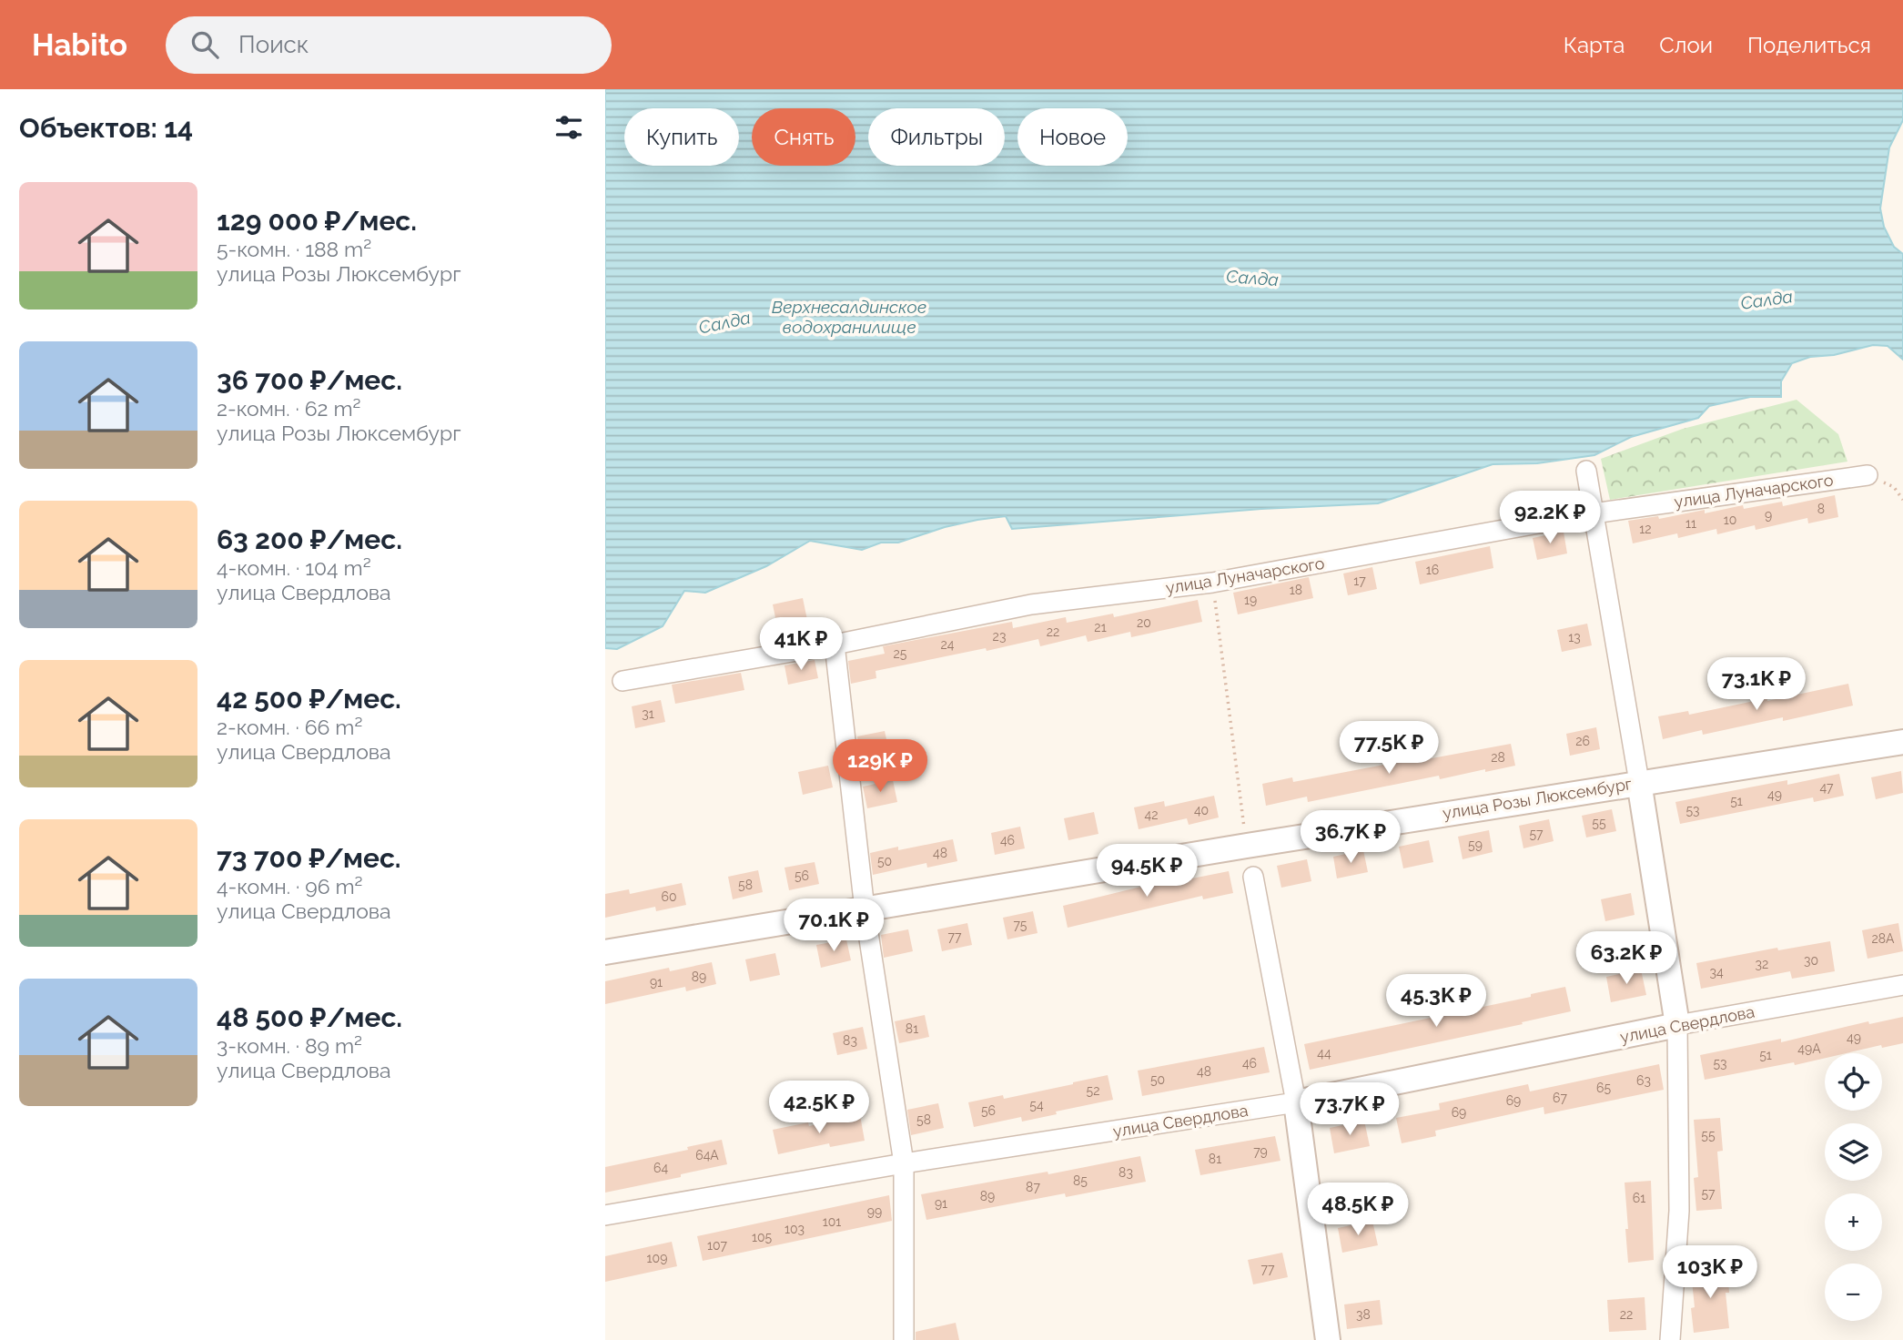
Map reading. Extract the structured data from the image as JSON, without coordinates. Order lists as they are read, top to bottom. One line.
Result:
{"streets":{"street":["улица Луначарского","улица Розы Люксембург","улица Свердлова"]},"water":["Салда","Верхнесалдинское водохранилище"],"house_numbers":["8","9","10","11","12","16","17","18","19","20","21","22","23","13","24","25","31","26","28","47","49","51","40","53","42","55","57","46","59","48","50","56","58","60","75","77","28А","30","32","34","89","91","81","49","83","49А","44","51","46","53","48","50","63","65","52","67","69","54","56","69","58","55","79","64А","81","64","83","85","87","57","89","61","91","99","101","103","105","107","109","77","38","22"],"page":{"header":"Habito","search":"Поиск","nav":["Карта","Слои","Поделиться"],"heading":"Объектов: 14","chip":["Купить","Снять","Фильтры","Новое"],"list":[{"name":"129 000 ₽/мес.","note":"5-комн. · 188 m² · улица Розы Люксембург"},{"name":"36 700 ₽/мес.","note":"2-комн. · 62 m² · улица Розы Люксембург"},{"name":"63 200 ₽/мес.","note":"4-комн. · 104 m² · улица Свердлова"},{"name":"42 500 ₽/мес.","note":"2-комн. · 66 m² · улица Свердлова"},{"name":"73 700 ₽/мес.","note":"4-комн. · 96 m² · улица Свердлова"},{"name":"48 500 ₽/мес.","note":"3-комн. · 89 m² · улица Свердлова"}],"price":["92.2K ₽","41K ₽","73.1K ₽","77.5K ₽","129K ₽","36.7K ₽","94.5K ₽","70.1K ₽","63.2K ₽","45.3K ₽","42.5K ₽","73.7K ₽","48.5K ₽","103K ₽"],"map_buttons":["+","−"]}}
